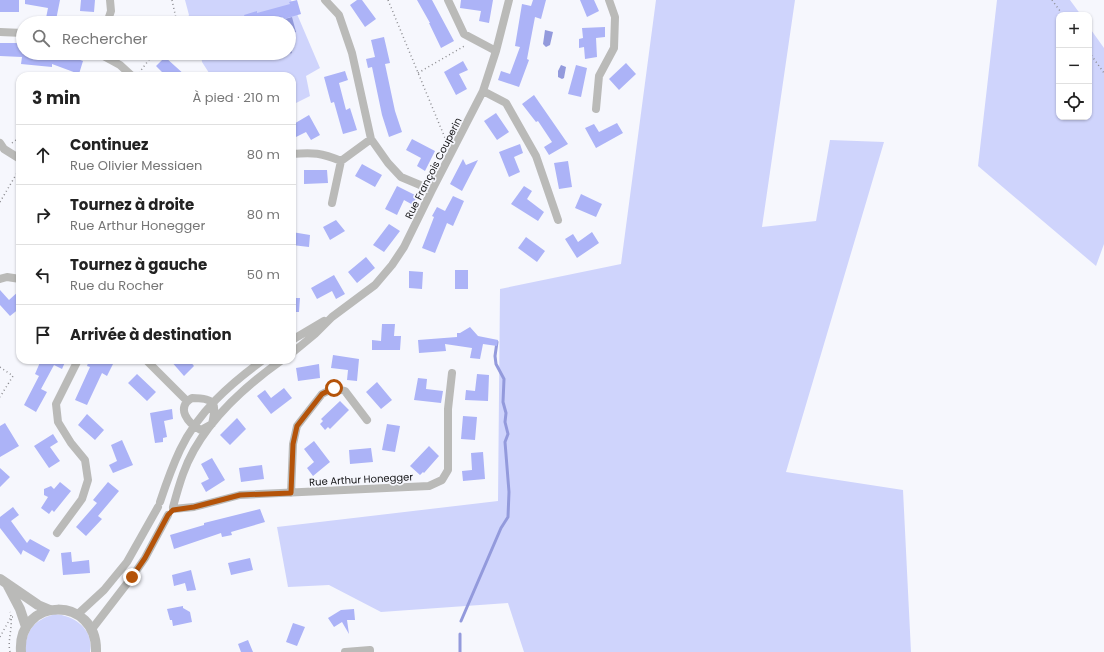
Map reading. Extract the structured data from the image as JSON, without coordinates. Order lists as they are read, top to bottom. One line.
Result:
{"streets":{"street":["Rue François Couperin","Rue Arthur Honegger"]},"page":{"map_buttons":["+","−"],"search":"Rechercher","heading":["3 min","À pied · 210 m"],"list":[["Continuez","Rue Olivier Messiaen","80 m"],["Tournez à droite","Rue Arthur Honegger","80 m"],["Tournez à gauche","Rue du Rocher","50 m"],"Arrivée à destination"]}}
